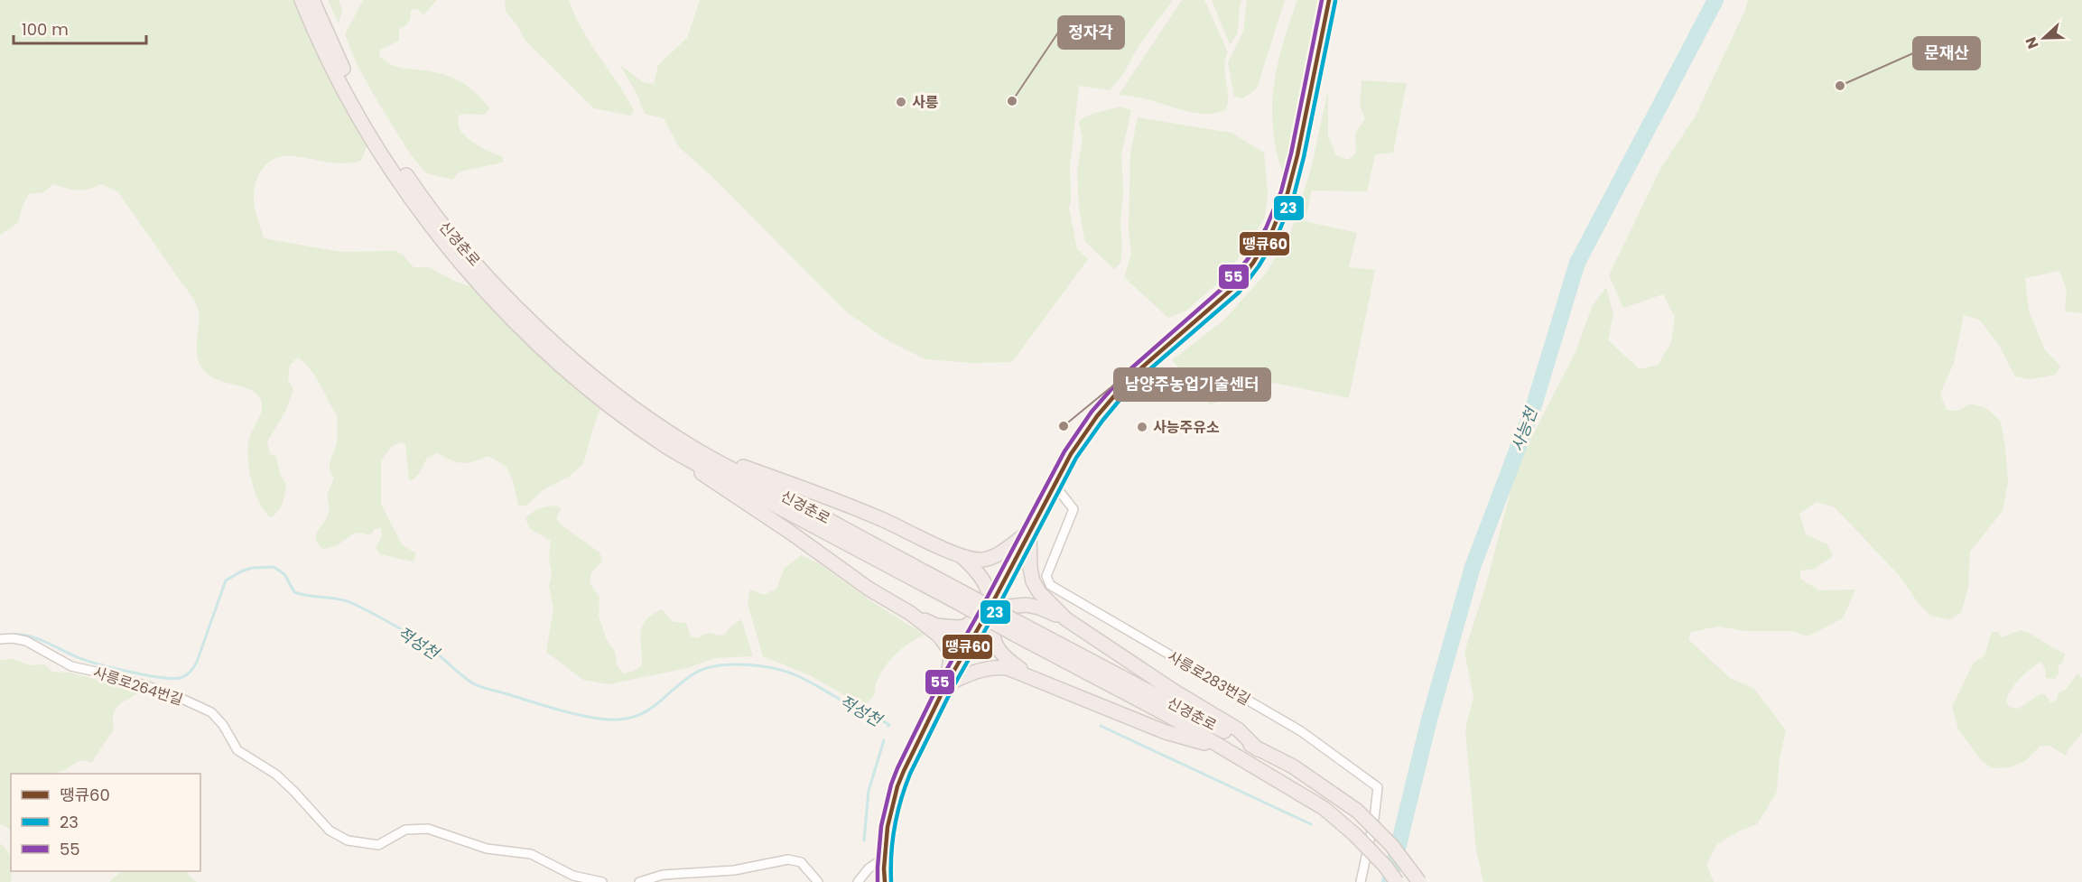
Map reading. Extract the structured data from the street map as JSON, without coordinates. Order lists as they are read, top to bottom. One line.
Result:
{"streets":{"highway":["신경춘로"],"street":["사릉로283번길","사릉로264번길"]},"water":["사능천","적성천"],"places":["문재산","정자각","사릉","남양주농업기술센터","사능주유소"],"lines":["transit line 땡큐60","transit line 55","transit line 23"],"legend":["땡큐60","23","55"],"scale_bar":"100 m","north":"left"}
